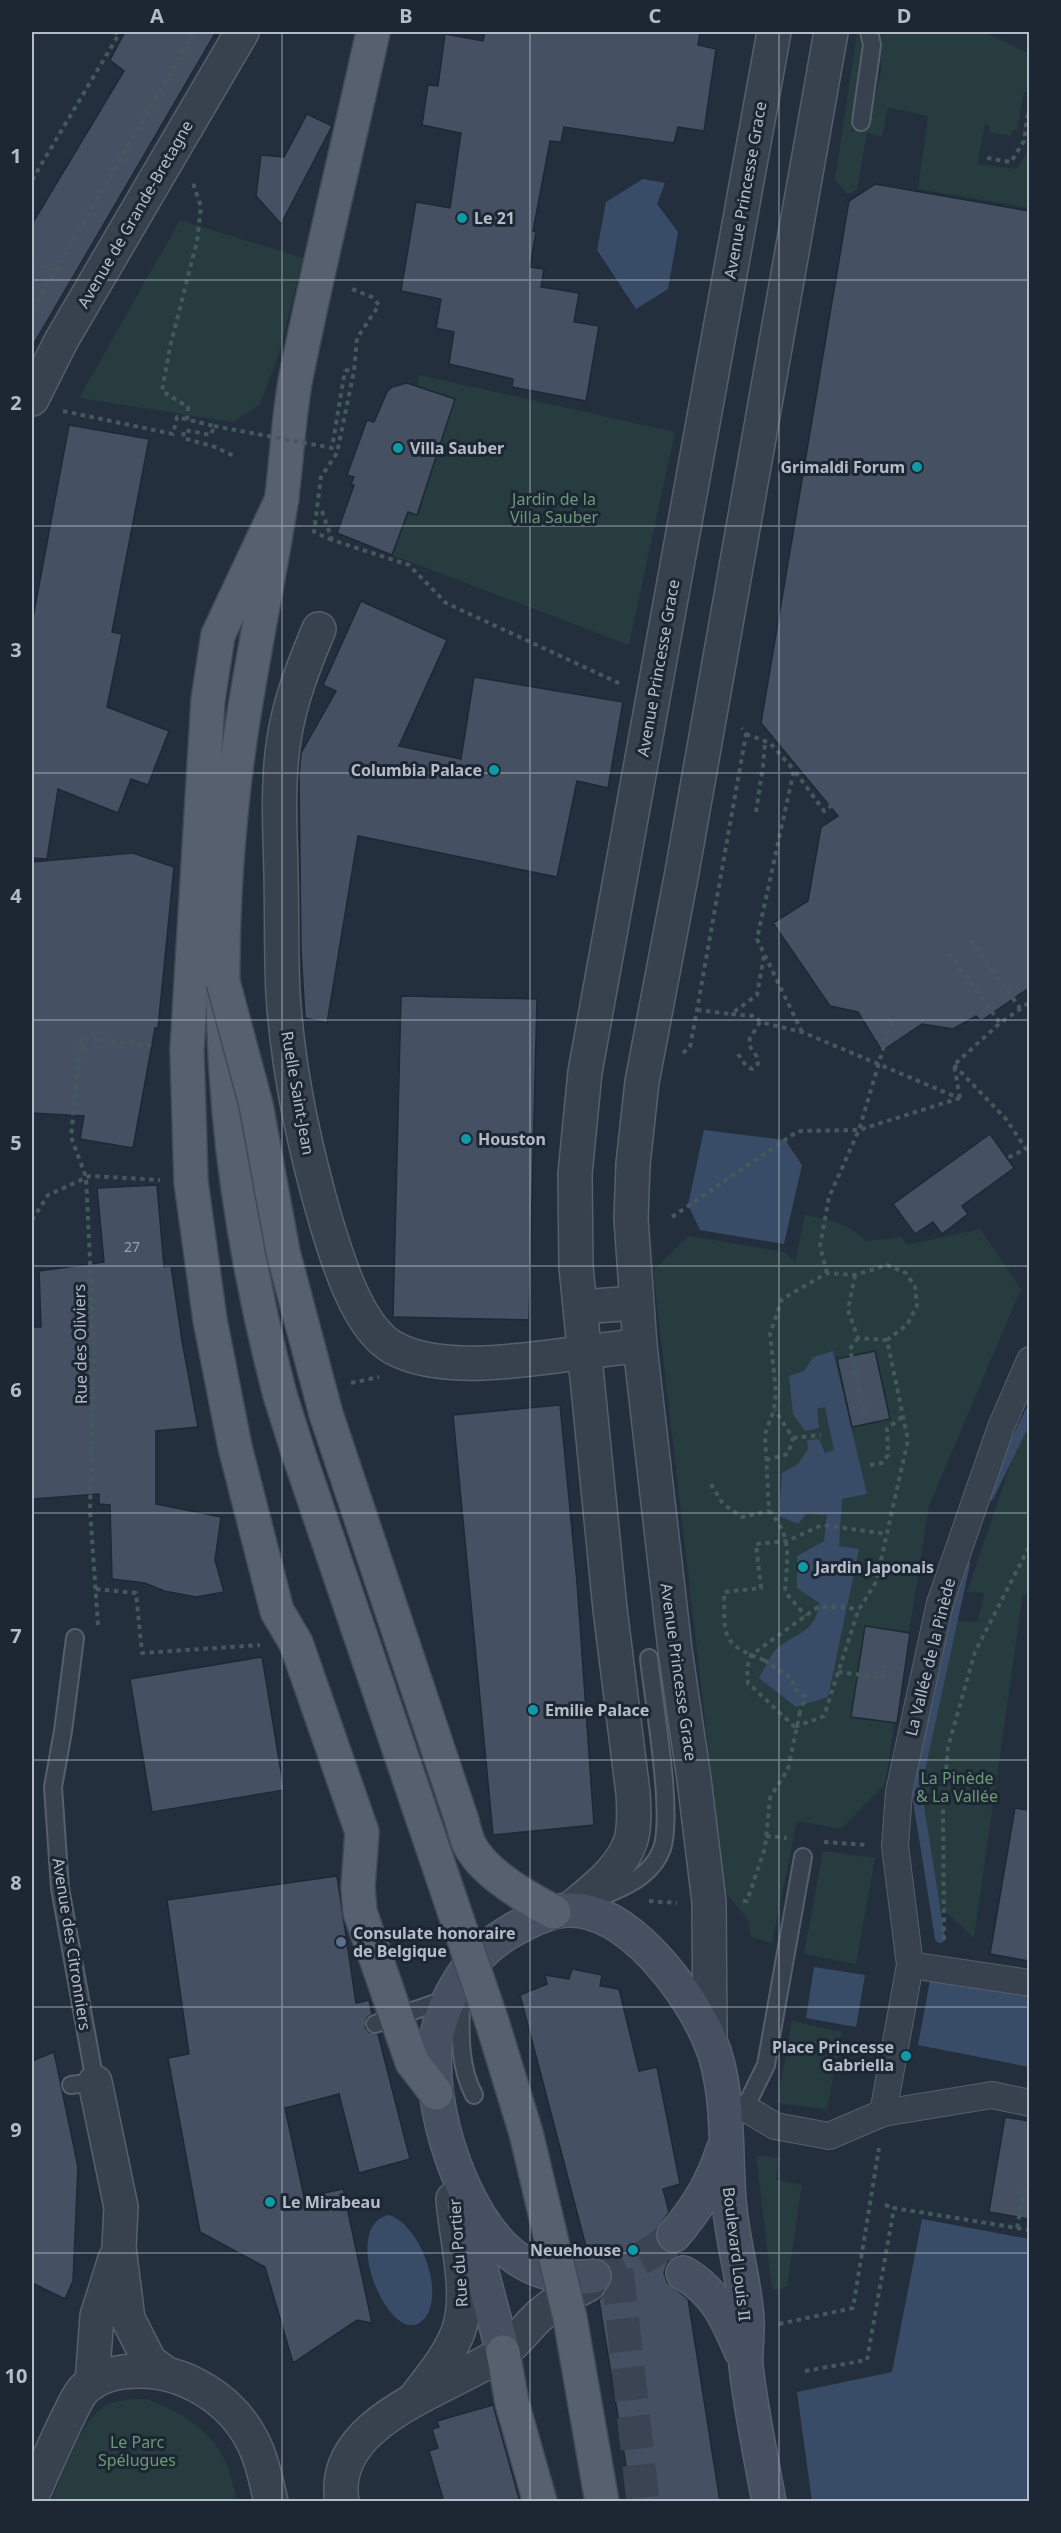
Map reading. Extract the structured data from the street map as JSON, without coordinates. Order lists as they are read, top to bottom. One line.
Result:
{"streets":{"main road":["Boulevard Louis II"],"street":["Avenue Princesse Grace","Avenue de Grande-Bretagne","Ruelle Saint-Jean","La Vallée de la Pinède","Avenue des Citronniers","Rue du Portier"],"path":["Rue des Oliviers"]},"crossings":[["Avenue Princesse Grace","Ruelle Saint-Jean"],["Avenue Princesse Grace","Boulevard Louis II"],["Rue des Oliviers","Avenue des Citronniers"]],"parks":["Jardin de la Villa Sauber","La Pinède & La Vallée","Le Parc Spélugues"],"places":["Le 21","Villa Sauber","Grimaldi Forum","Columbia Palace","Houston","Jardin Japonais","Emilie Palace","Consulate honoraire de Belgique","Place Princesse Gabriella","Le Mirabeau","Neuehouse"],"house_numbers":["27"],"grid":{"columns":["A","B","C","D"],"rows":["1","2","3","4","5","6","7","8","9","10"]}}
